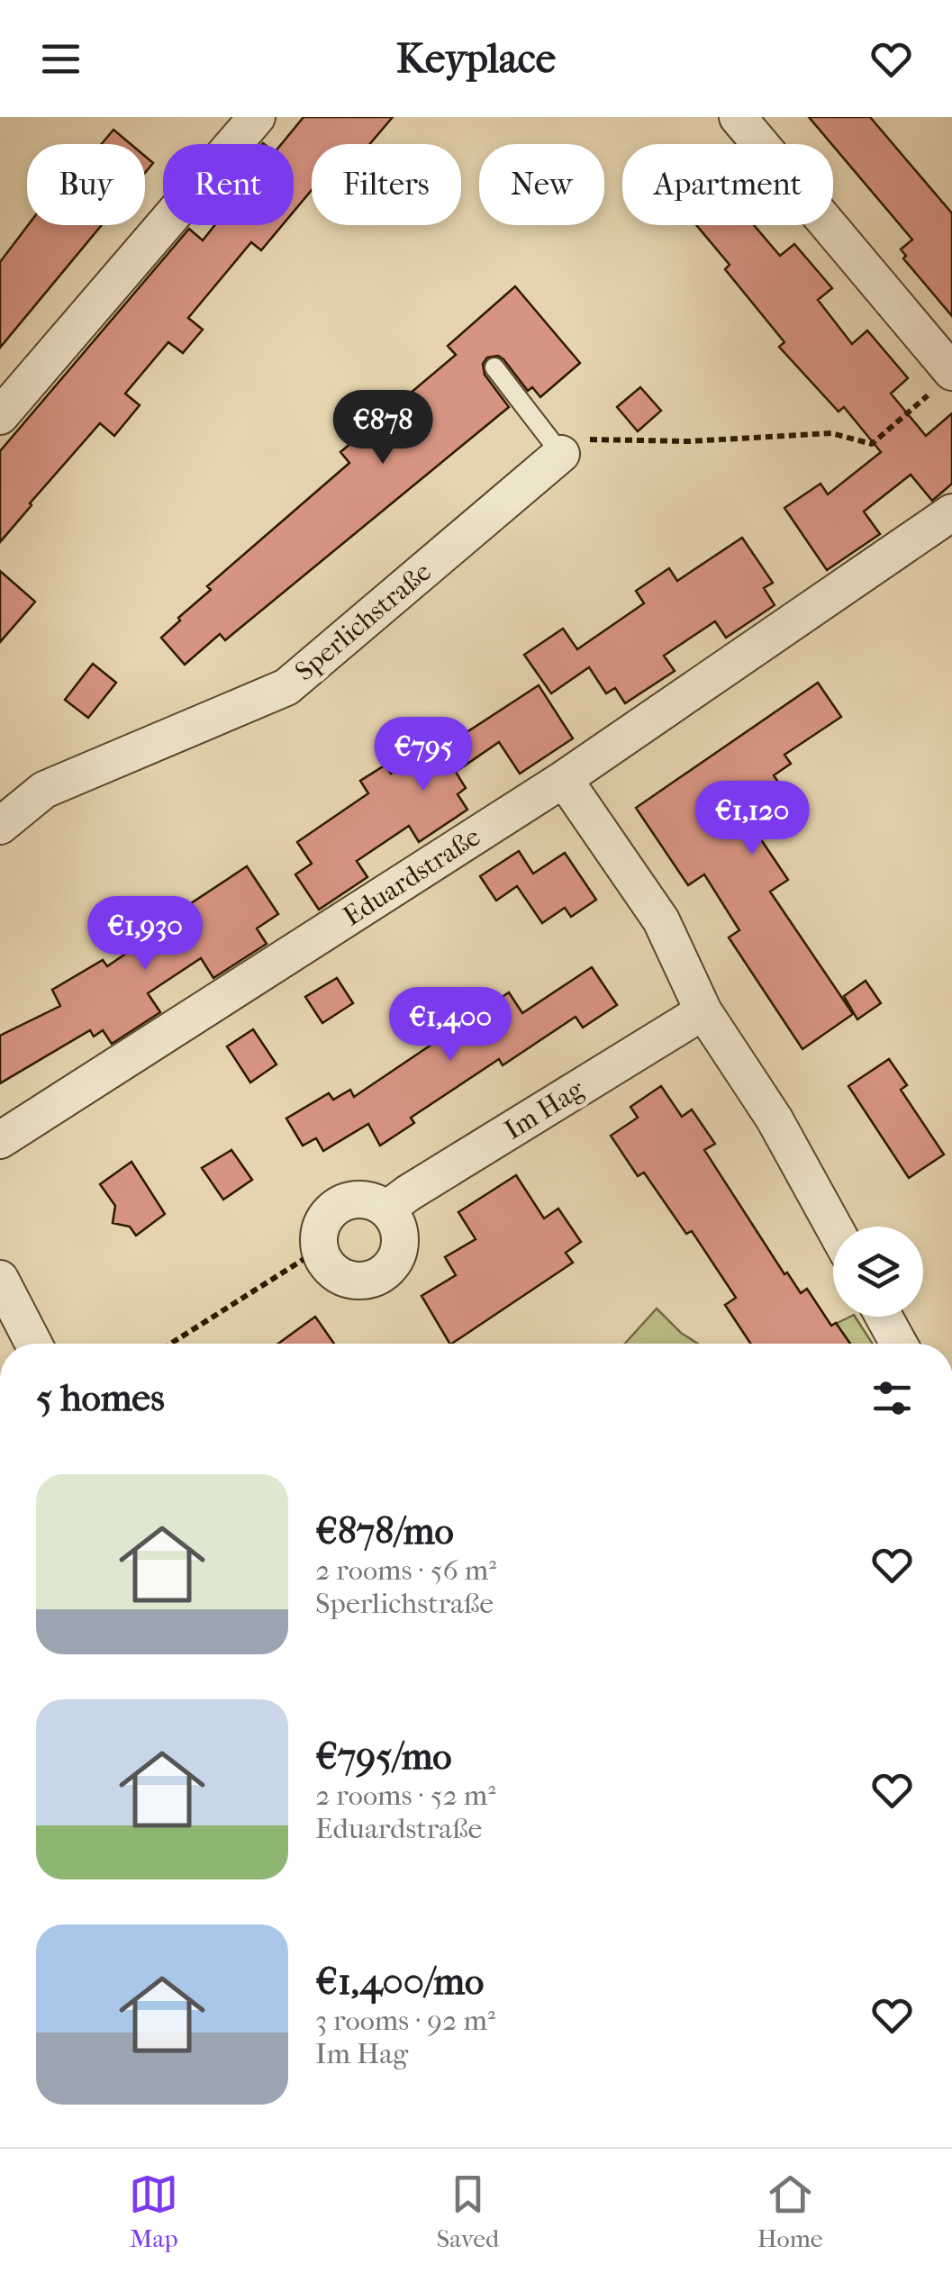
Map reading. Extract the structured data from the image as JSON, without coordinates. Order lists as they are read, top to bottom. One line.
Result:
{"streets":{"street":["Sperlichstraße","Eduardstraße","Im Hag"]},"page":{"header":"Keyplace","chip":["Buy","Rent","Filters","New","Apartment"],"price":["€878","€795","€1,120","€1,930","€1,400"],"heading":"5 homes","list":[{"name":"€878/mo","note":"2 rooms · 56 m² · Sperlichstraße"},{"name":"€795/mo","note":"2 rooms · 52 m² · Eduardstraße"},{"name":"€1,400/mo","note":"3 rooms · 92 m² · Im Hag"}],"tabs":["Map","Saved","Home"]}}
